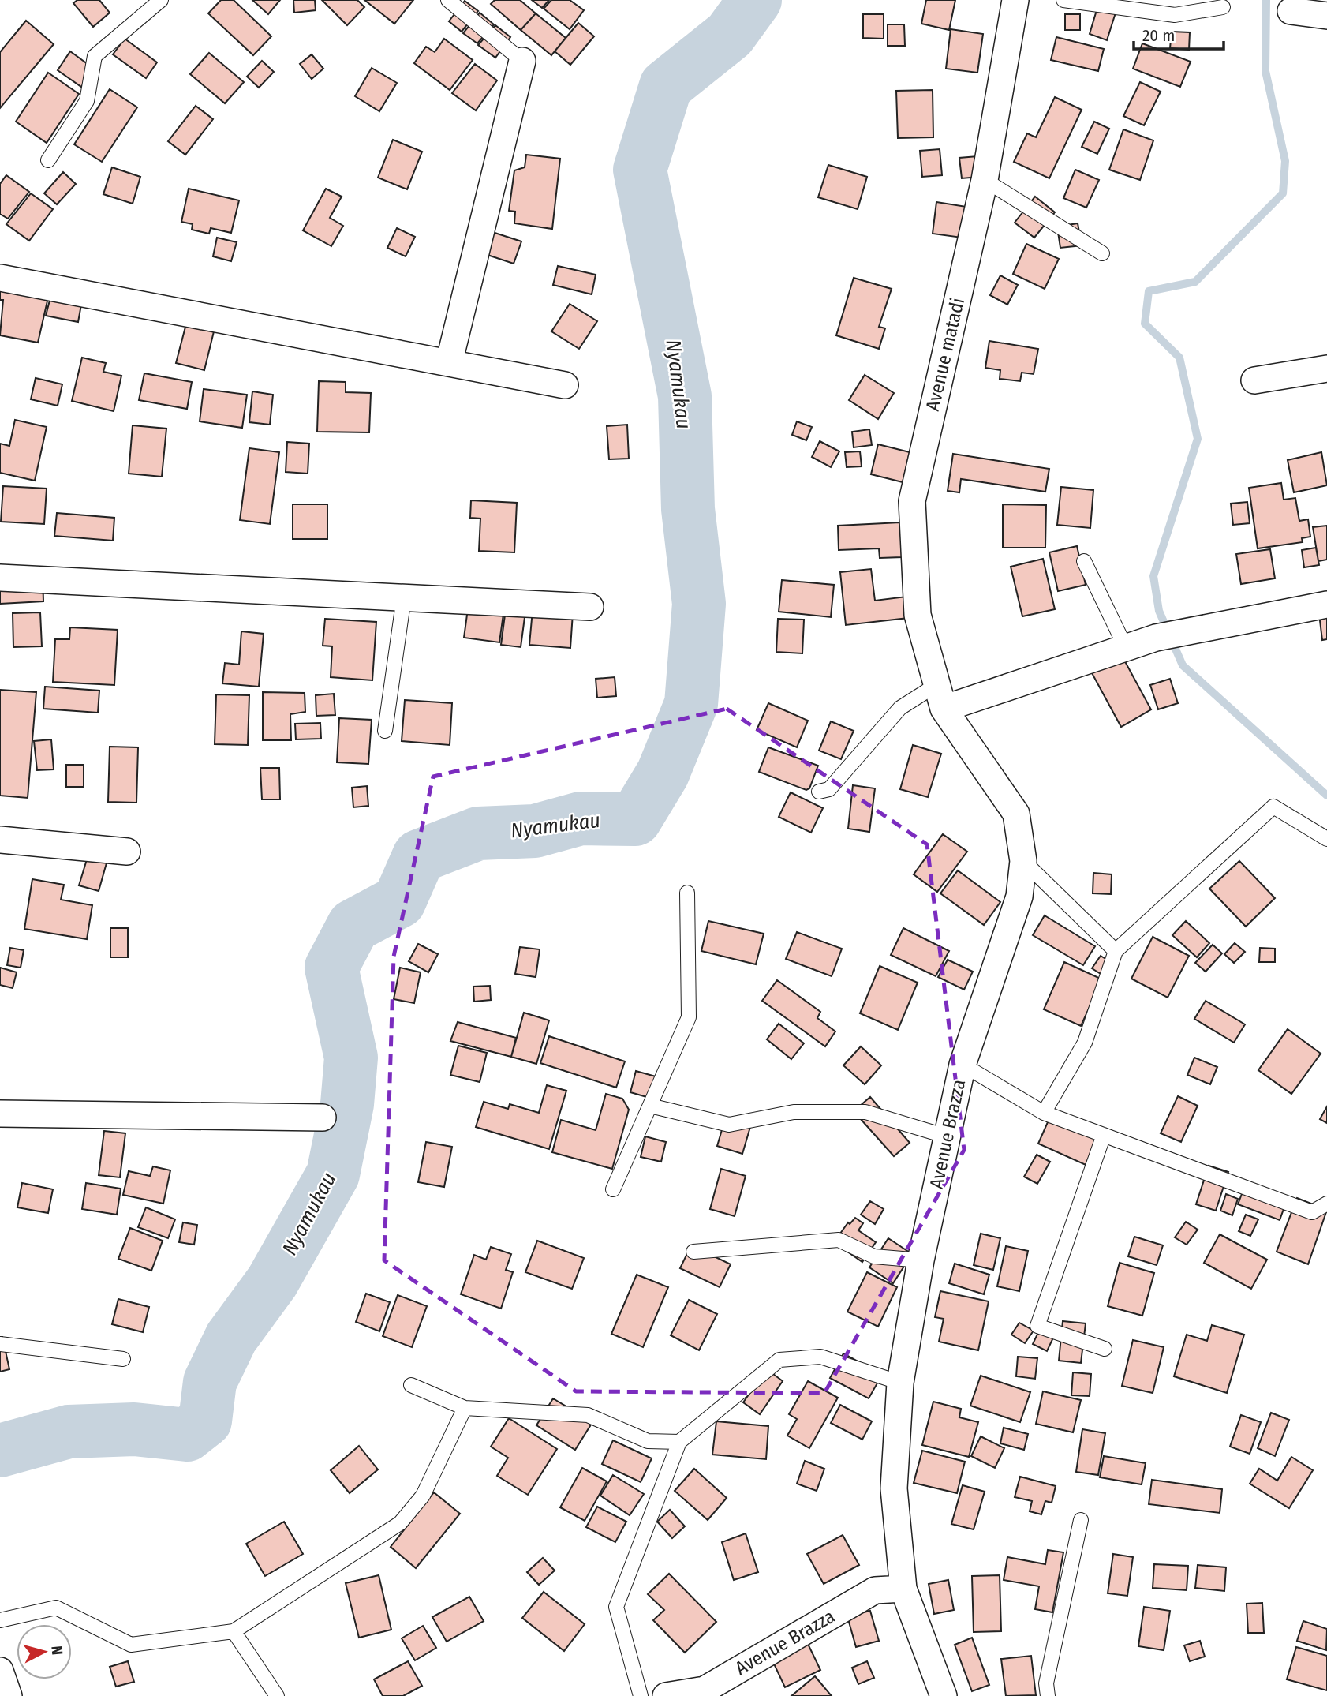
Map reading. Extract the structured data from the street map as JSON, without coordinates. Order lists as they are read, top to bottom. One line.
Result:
{"streets":{"street":["Avenue matadi","Avenue Brazza"]},"crossings":[["Avenue matadi","Avenue Brazza"]],"water":["Nyamukau"],"scale_bar":"20 m","north":"right"}
